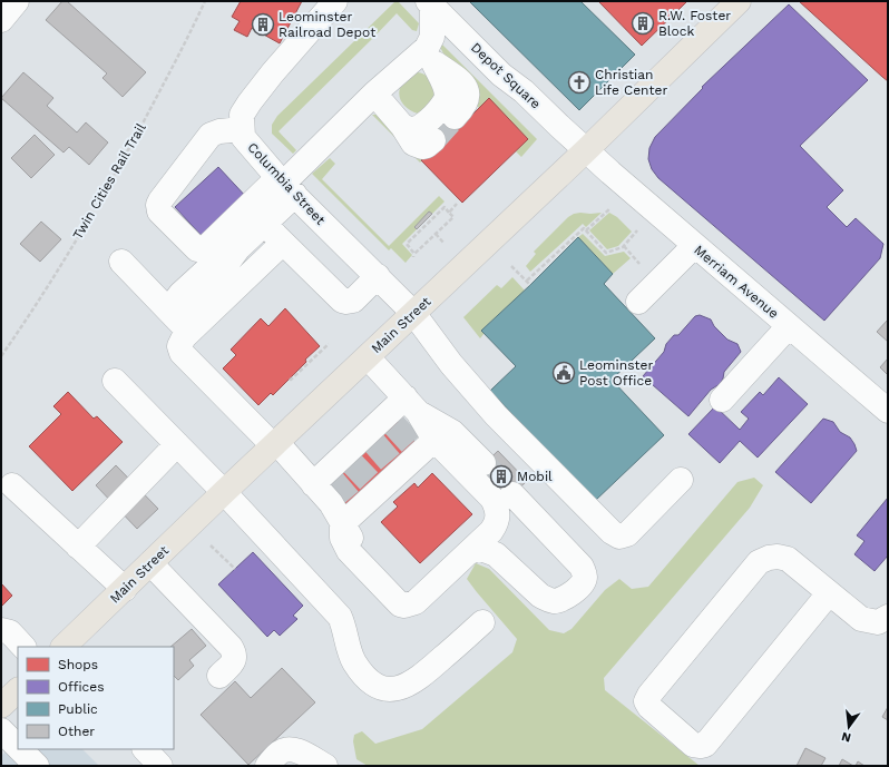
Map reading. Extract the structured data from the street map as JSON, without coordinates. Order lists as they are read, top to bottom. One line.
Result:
{"streets":{"main road":["Main Street"],"street":["Depot Square","Columbia Street","Merriam Avenue"],"path":["Twin Cities Rail Trail"]},"crossings":[["Depot Square","Merriam Avenue"],["Depot Square","Main Street"],["Columbia Street","Main Street"],["Merriam Avenue","Main Street"]],"places":{"building":["R.W. Foster Block","Leominster Railroad Depot","Mobil"],"church":["Christian Life Center"],"public building":["Leominster Post Office"]},"legend":["Shops","Offices","Public","Other"],"north":"bottom"}
